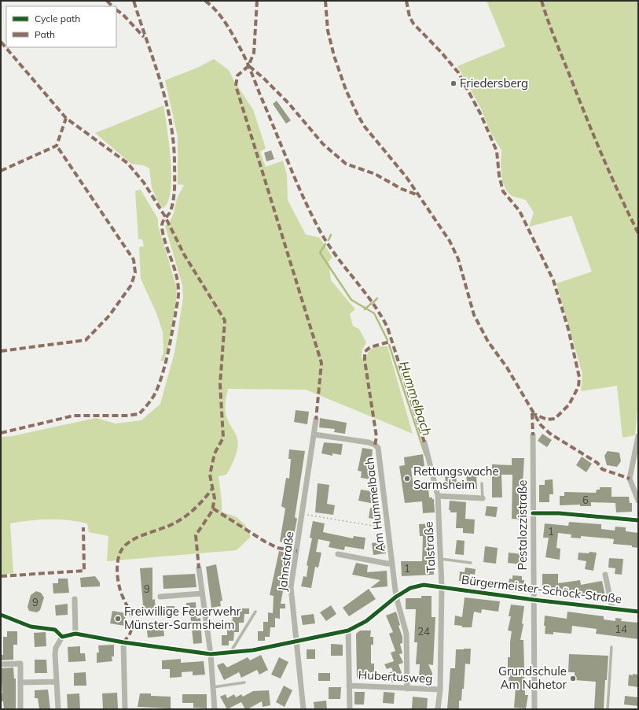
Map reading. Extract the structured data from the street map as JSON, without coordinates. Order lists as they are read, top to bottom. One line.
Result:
{"streets":{"street":["Am Hummelbach","Pestalozzistraße","Talstraße","Jahnstraße","Bürgermeister-Schöck-Straße","Hubertusweg"]},"crossings":[["Am Hummelbach","Jahnstraße"],["Am Hummelbach","Bürgermeister-Schöck-Straße"],["Am Hummelbach","Hubertusweg"],["Pestalozzistraße","Bürgermeister-Schöck-Straße"],["Talstraße","Bürgermeister-Schöck-Straße"],["Talstraße","Hubertusweg"],["Jahnstraße","Bürgermeister-Schöck-Straße"]],"water":["Hummelbach"],"places":["Friedersberg","Rettungswache Sarmsheim","Freiwillige Feuerwehr Münster-Sarmsheim","Grundschule Am Nahetor"],"house_numbers":["6","1","1","9","9","14","24"],"legend":["Cycle path","Path"]}
